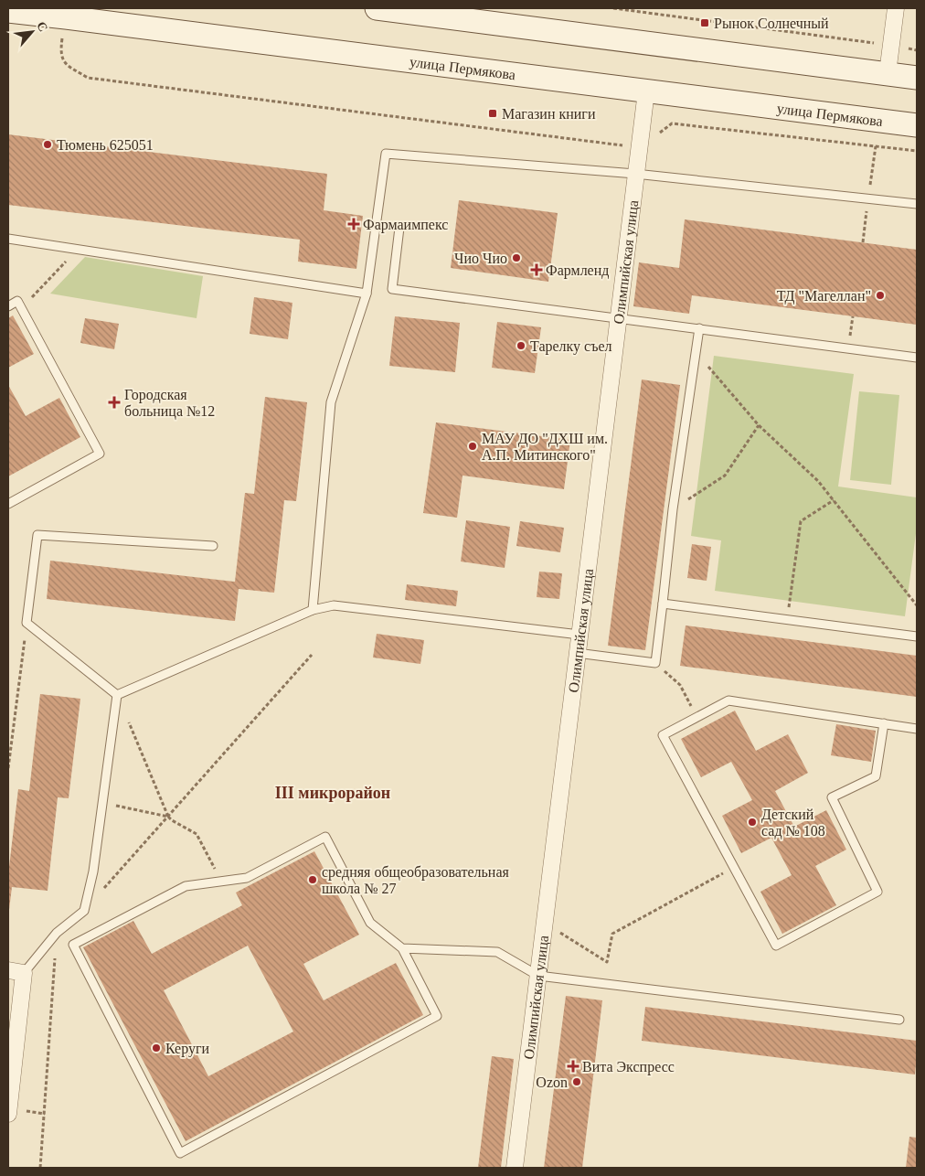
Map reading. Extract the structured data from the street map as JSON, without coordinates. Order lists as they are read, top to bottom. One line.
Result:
{"streets":{"main road":["улица Пермякова"],"street":["Олимпийская улица"]},"crossings":[["улица Пермякова","Олимпийская улица"]],"districts":["III микрорайон"],"places":{"transit":["Рынок Cолнечный","Магазин книги"],"other":["Тюмень 625051","Чио Чио","ТД \"Магеллан\"","Тарелку съел","МАУ ДО \"ДХШ им. А.П. Митинского\"","Детский сад № 108","средняя общеобразовательная школа № 27","Керуги","Ozon"],"health":["Фармаимпекс","Фармленд","Городская больница №12","Вита Экспресс"]},"north":"top right"}
